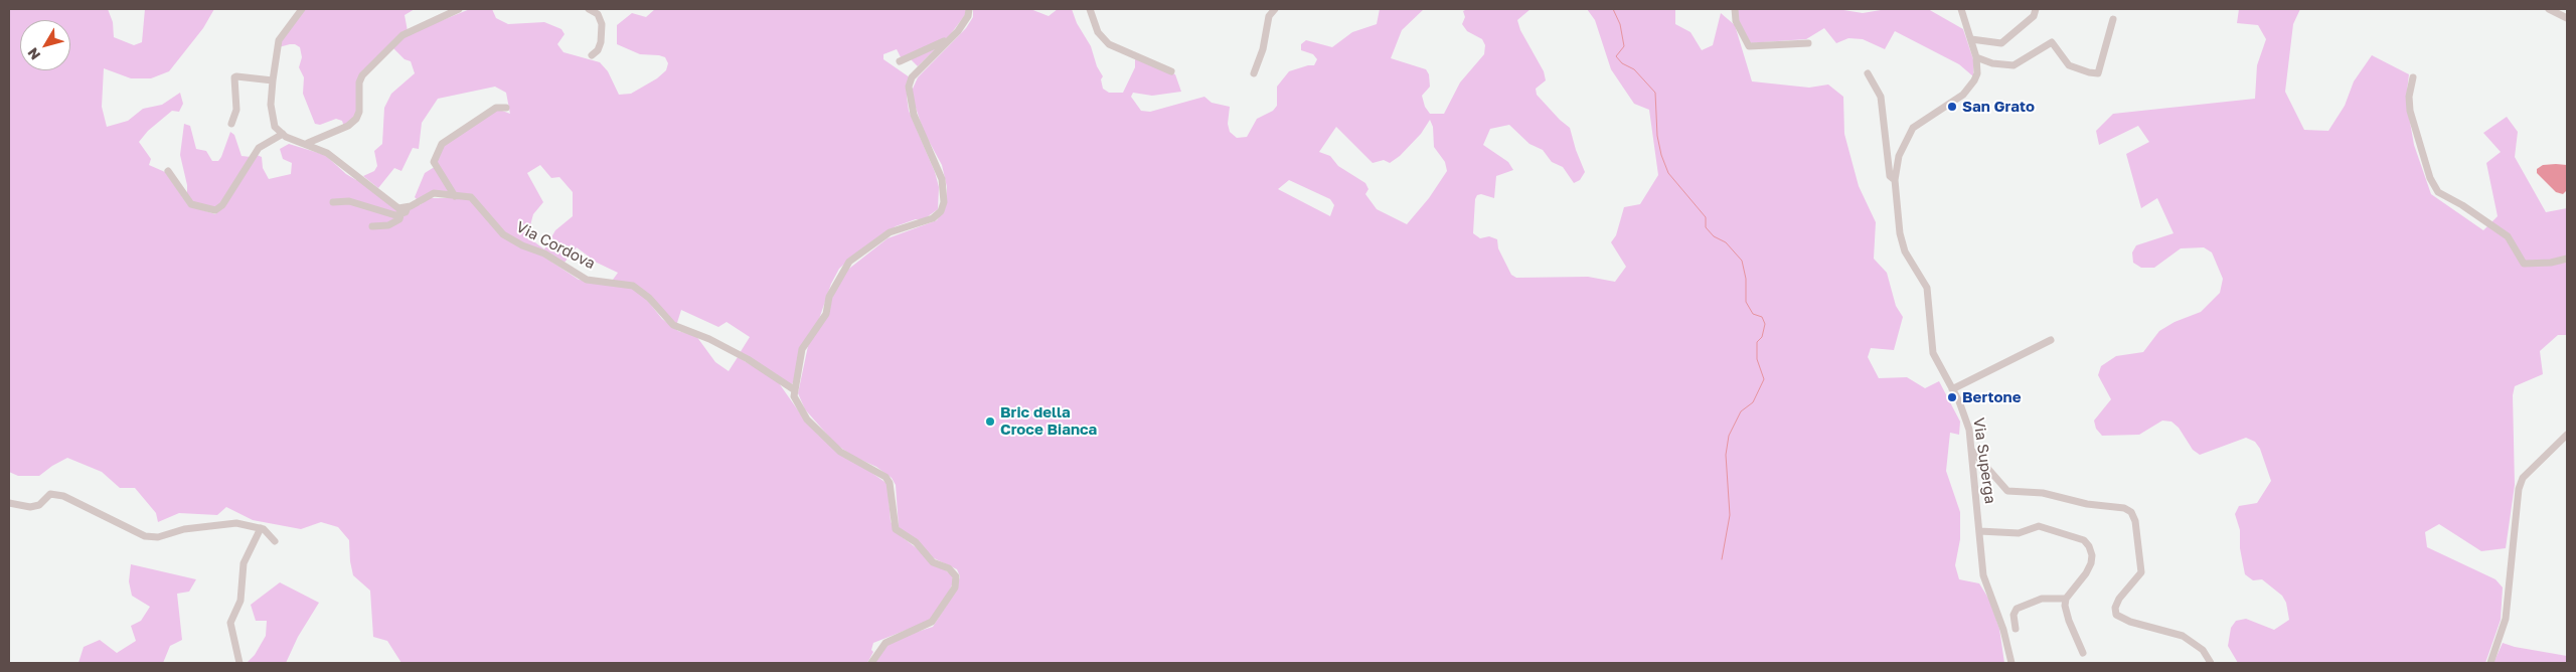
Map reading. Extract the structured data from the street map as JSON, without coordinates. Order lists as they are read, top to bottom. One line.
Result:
{"streets":{"street":["Via Cordova","Via Superga"]},"places":["San Grato","Bertone","Bric della Croce Bianca"],"north":"bottom left"}
